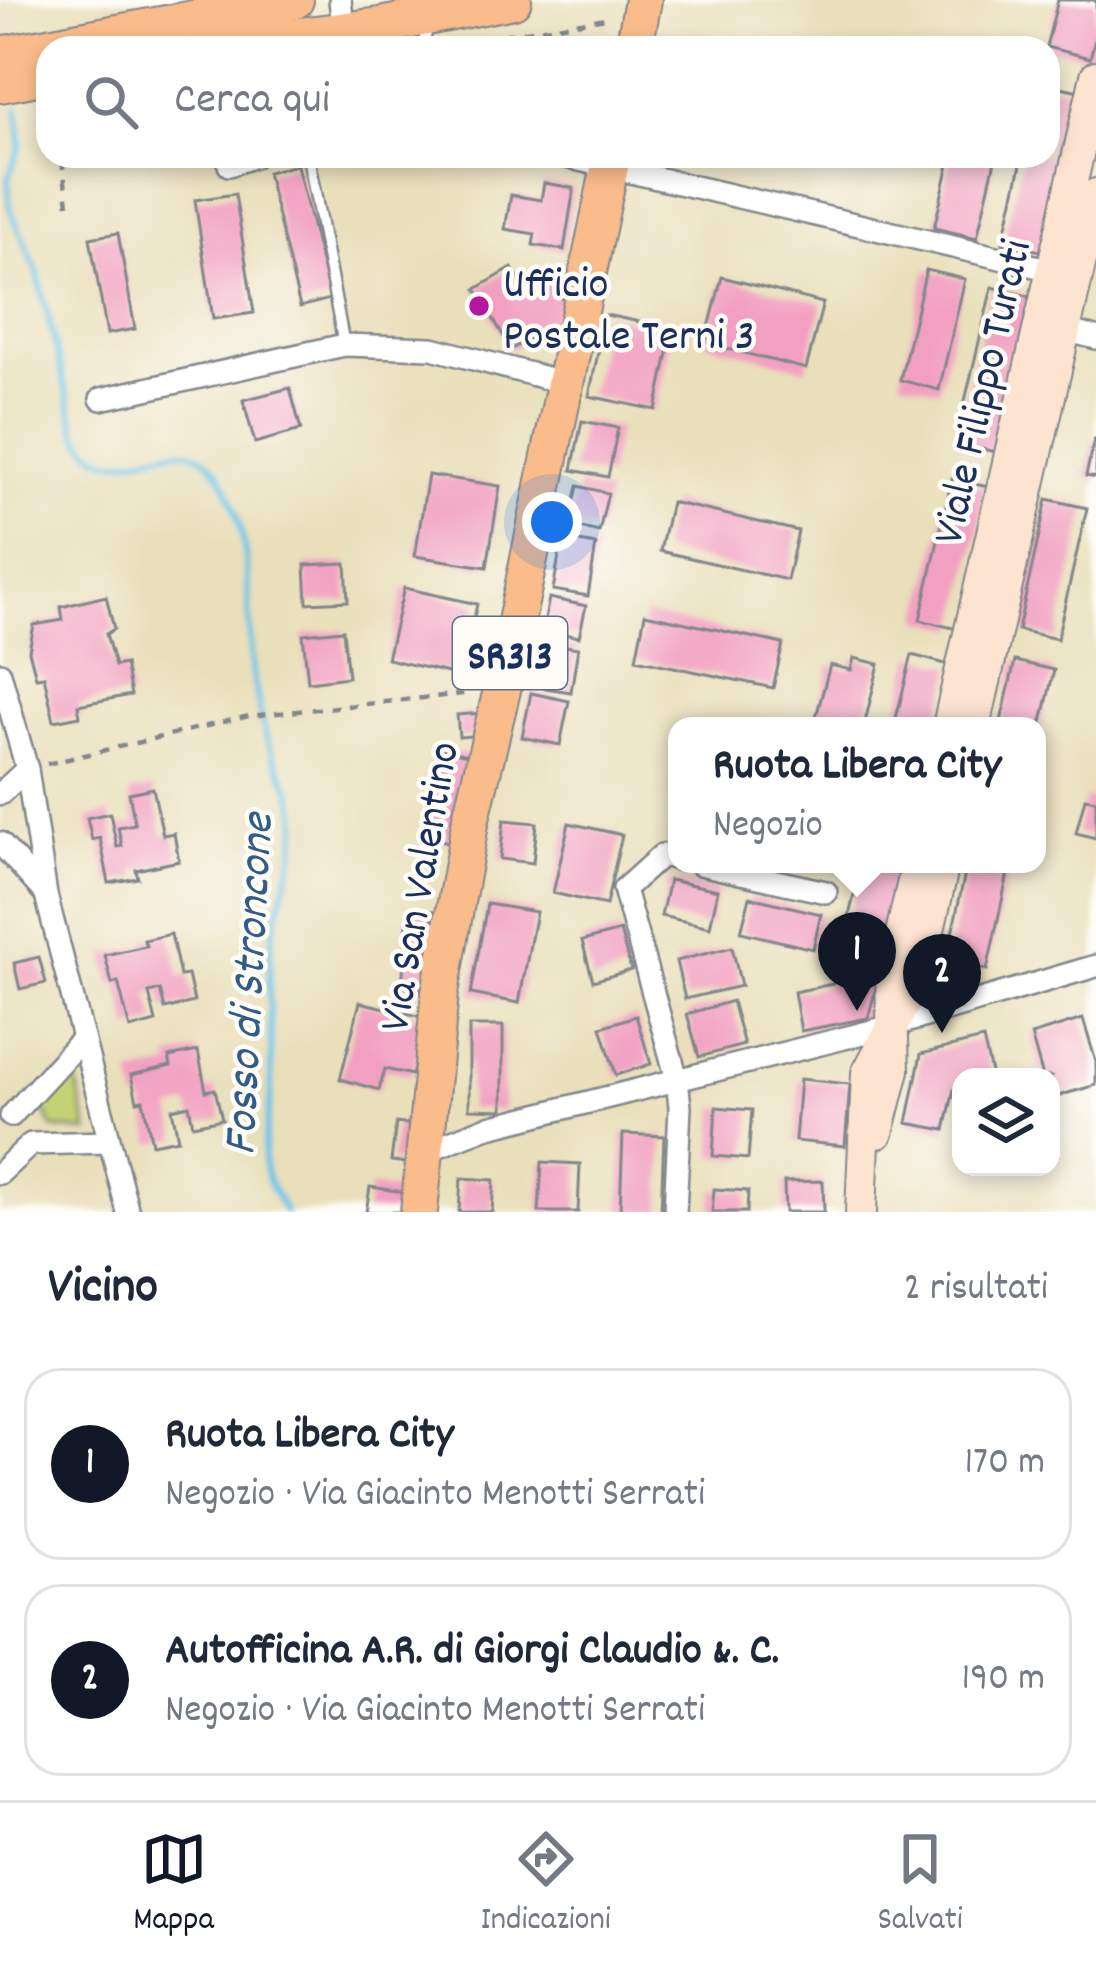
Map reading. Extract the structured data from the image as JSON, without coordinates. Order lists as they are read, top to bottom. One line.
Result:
{"streets":{"main road":["SR313","Via San Valentino"],"street":["Viale Filippo Turati"]},"water":["Fosso di Stroncone"],"places":["Ufficio Postale Terni 3"],"page":{"search":"Cerca qui","popup":["Ruota Libera City","Negozio"],"pins":["1","2"],"heading":["Vicino","2 risultati"],"list":[{"mark":"1","name":"Ruota Libera City","note":"Negozio · Via Giacinto Menotti Serrati","value":"170 m"},{"mark":"2","name":"Autofficina A.R. di Giorgi Claudio &. C.","note":"Negozio · Via Giacinto Menotti Serrati","value":"190 m"}],"nav":["Mappa","Indicazioni","Salvati"]}}
